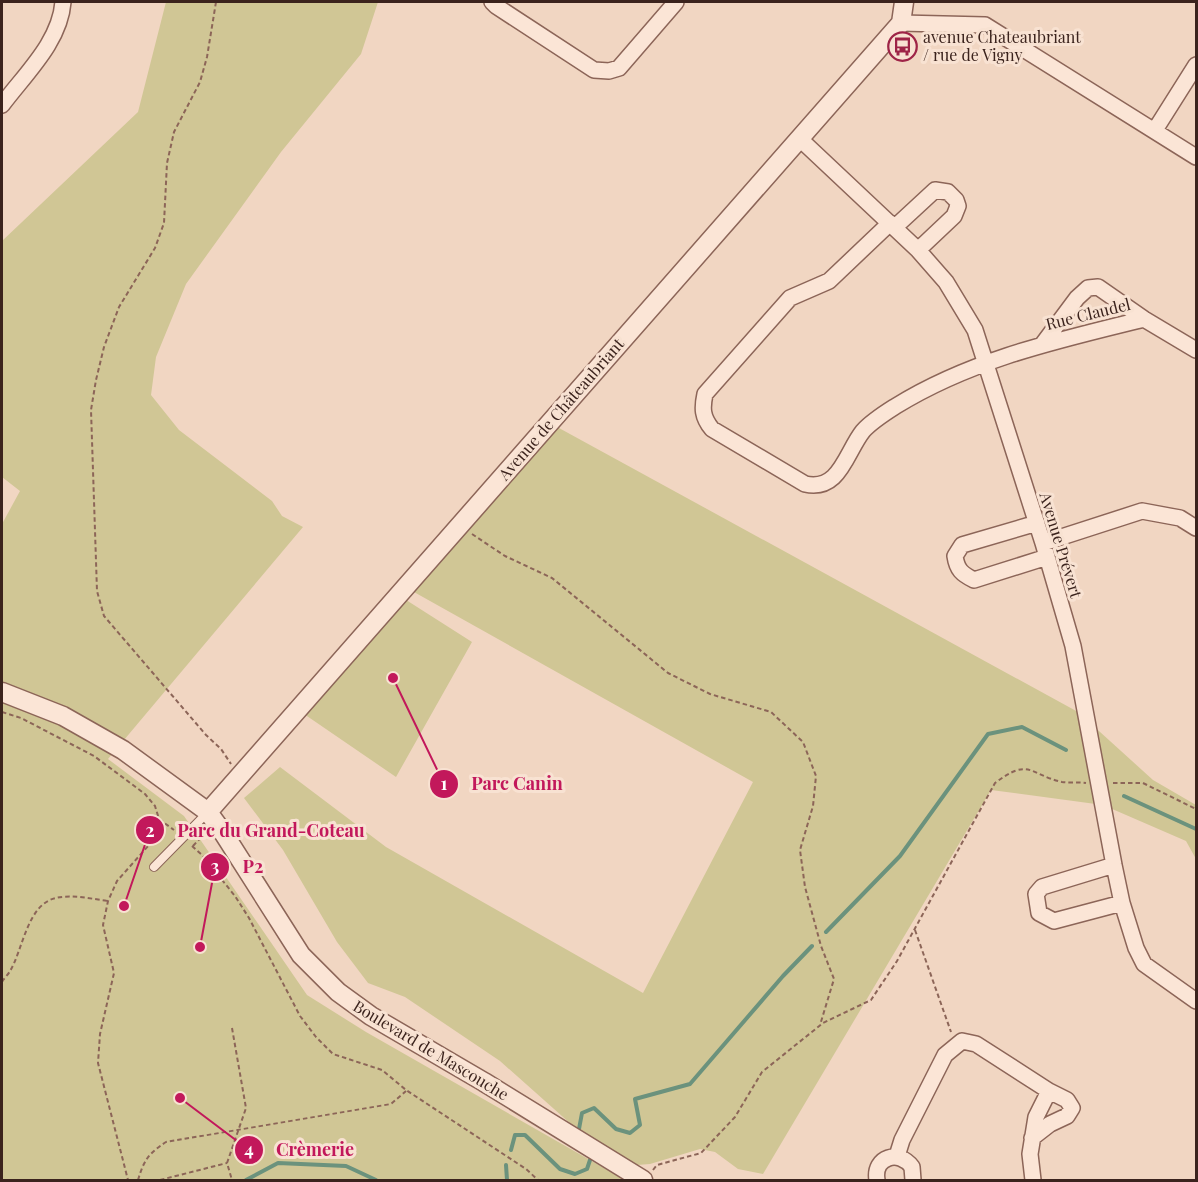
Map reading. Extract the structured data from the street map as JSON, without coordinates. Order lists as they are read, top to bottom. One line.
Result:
{"streets":{"street":["Rue Claudel","Avenue de Châteaubriant","Avenue Prévert","Boulevard de Mascouche"]},"crossings":[["Rue Claudel","Avenue Prévert"],["Avenue de Châteaubriant","Avenue Prévert"],["Avenue de Châteaubriant","Boulevard de Mascouche"]],"places":{"bus stop":["avenue Chateaubriant / rue de Vigny"],"other":["Parc Canin","Parc du Grand-Coteau","P2","Crèmerie"]}}
